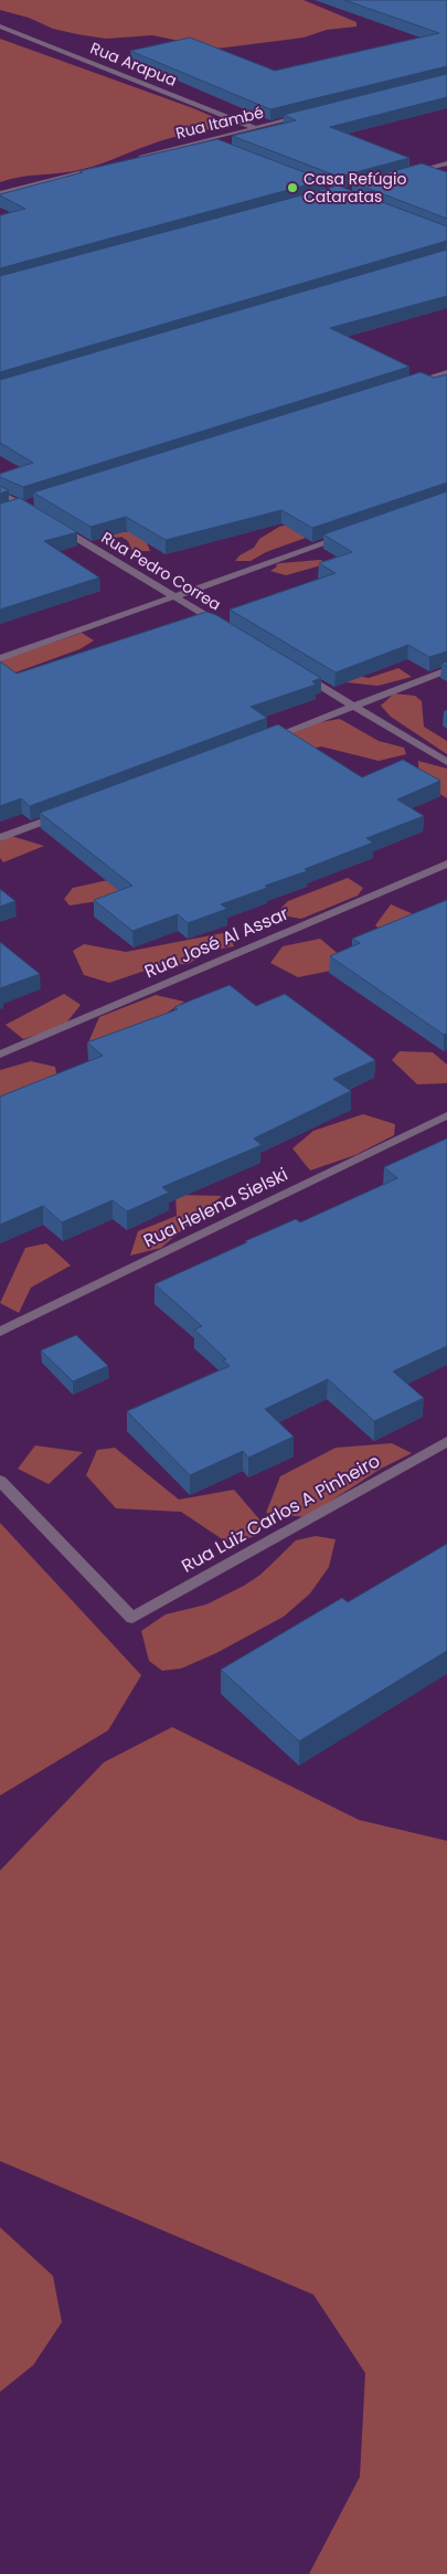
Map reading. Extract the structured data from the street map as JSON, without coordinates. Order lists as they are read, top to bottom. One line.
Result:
{"streets":{"street":["Rua Arapua","Rua Itambé","Rua Pedro Correa","Rua José Al Assar","Rua Helena Sielski","Rua Luiz Carlos A Pinheiro"]},"crossings":[["Rua Arapua","Rua Itambé"]],"places":["Casa Refúgio Cataratas"]}
